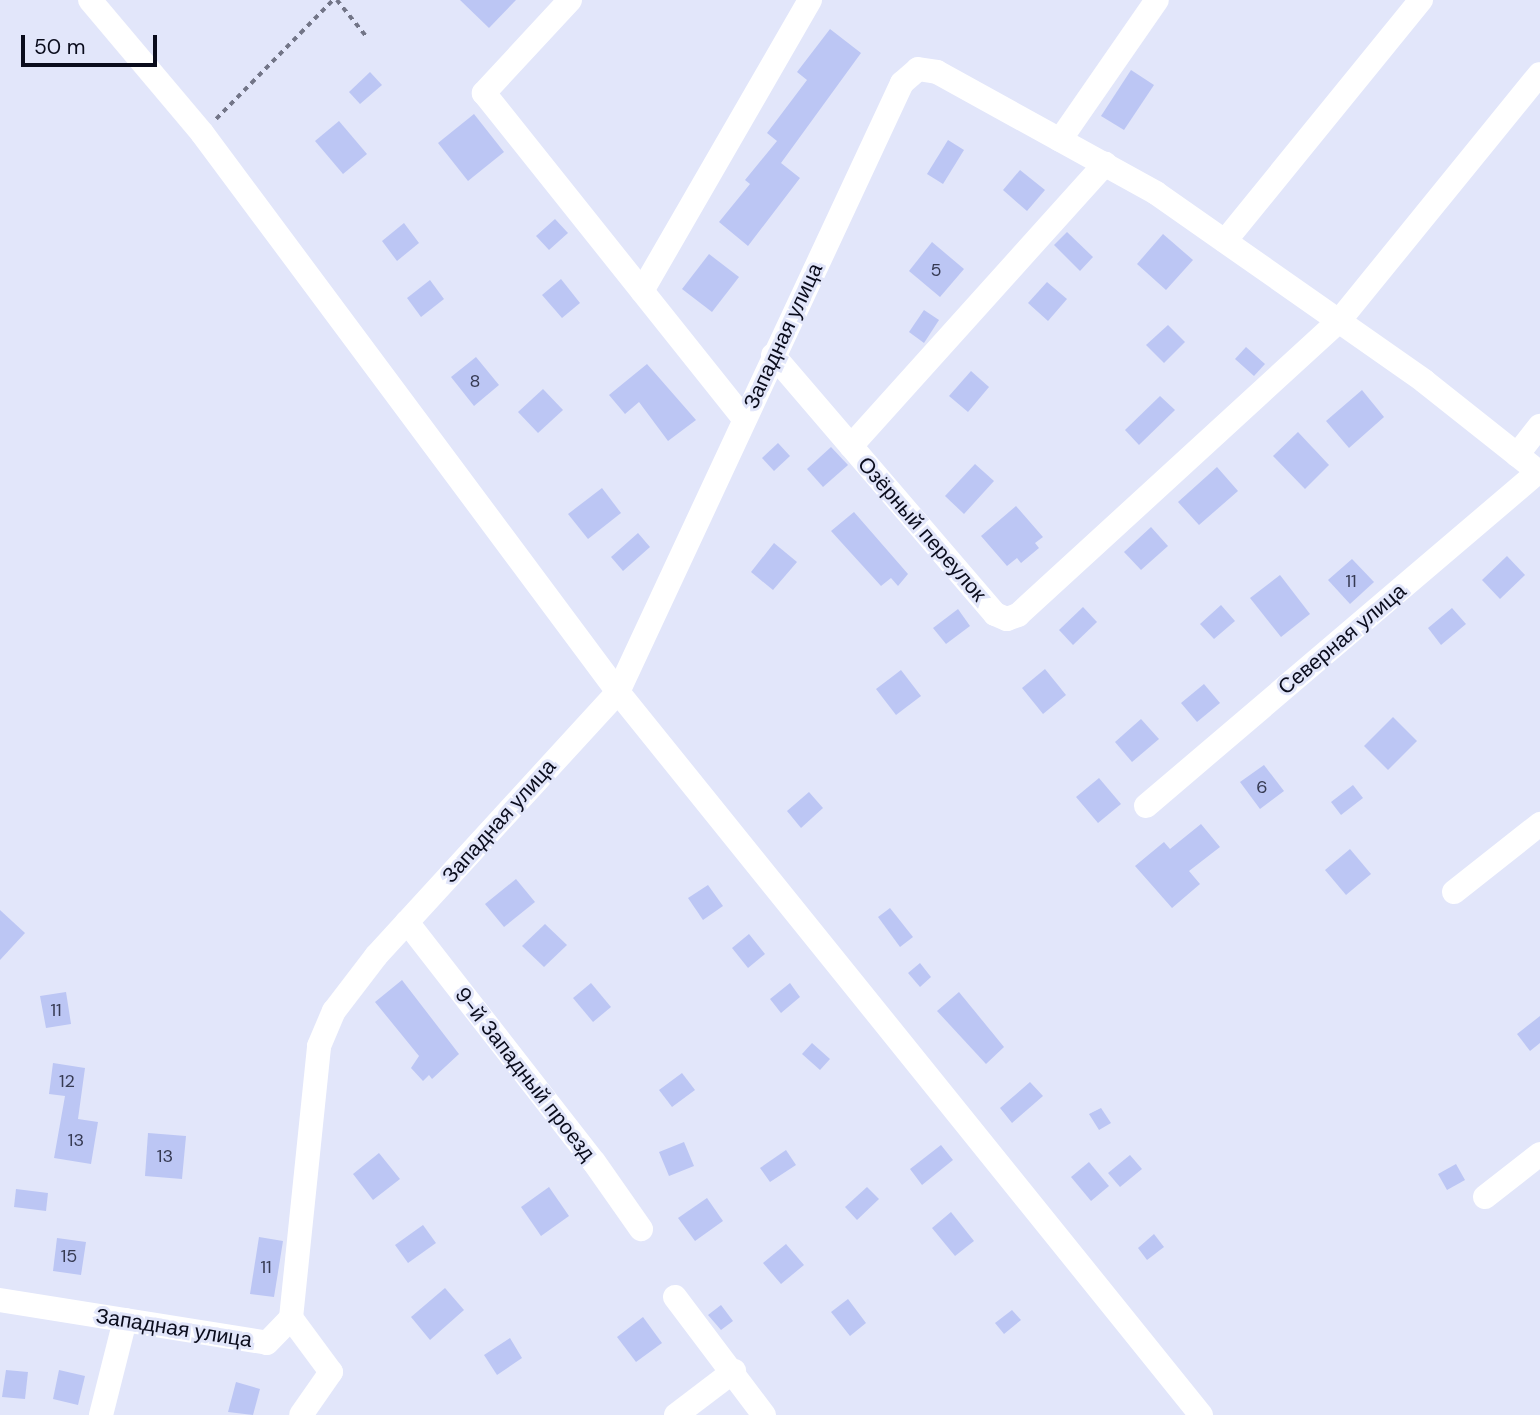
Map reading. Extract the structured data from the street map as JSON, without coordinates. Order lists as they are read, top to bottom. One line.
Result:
{"streets":{"street":["Западная улица","Озёрный переулок","Северная улица","9-й Западный проезд"]},"crossings":[["Западная улица","9-й Западный проезд"]],"house_numbers":["5","8","11","6","11","12","13","13","15","11"],"scale_bar":"50 m"}
